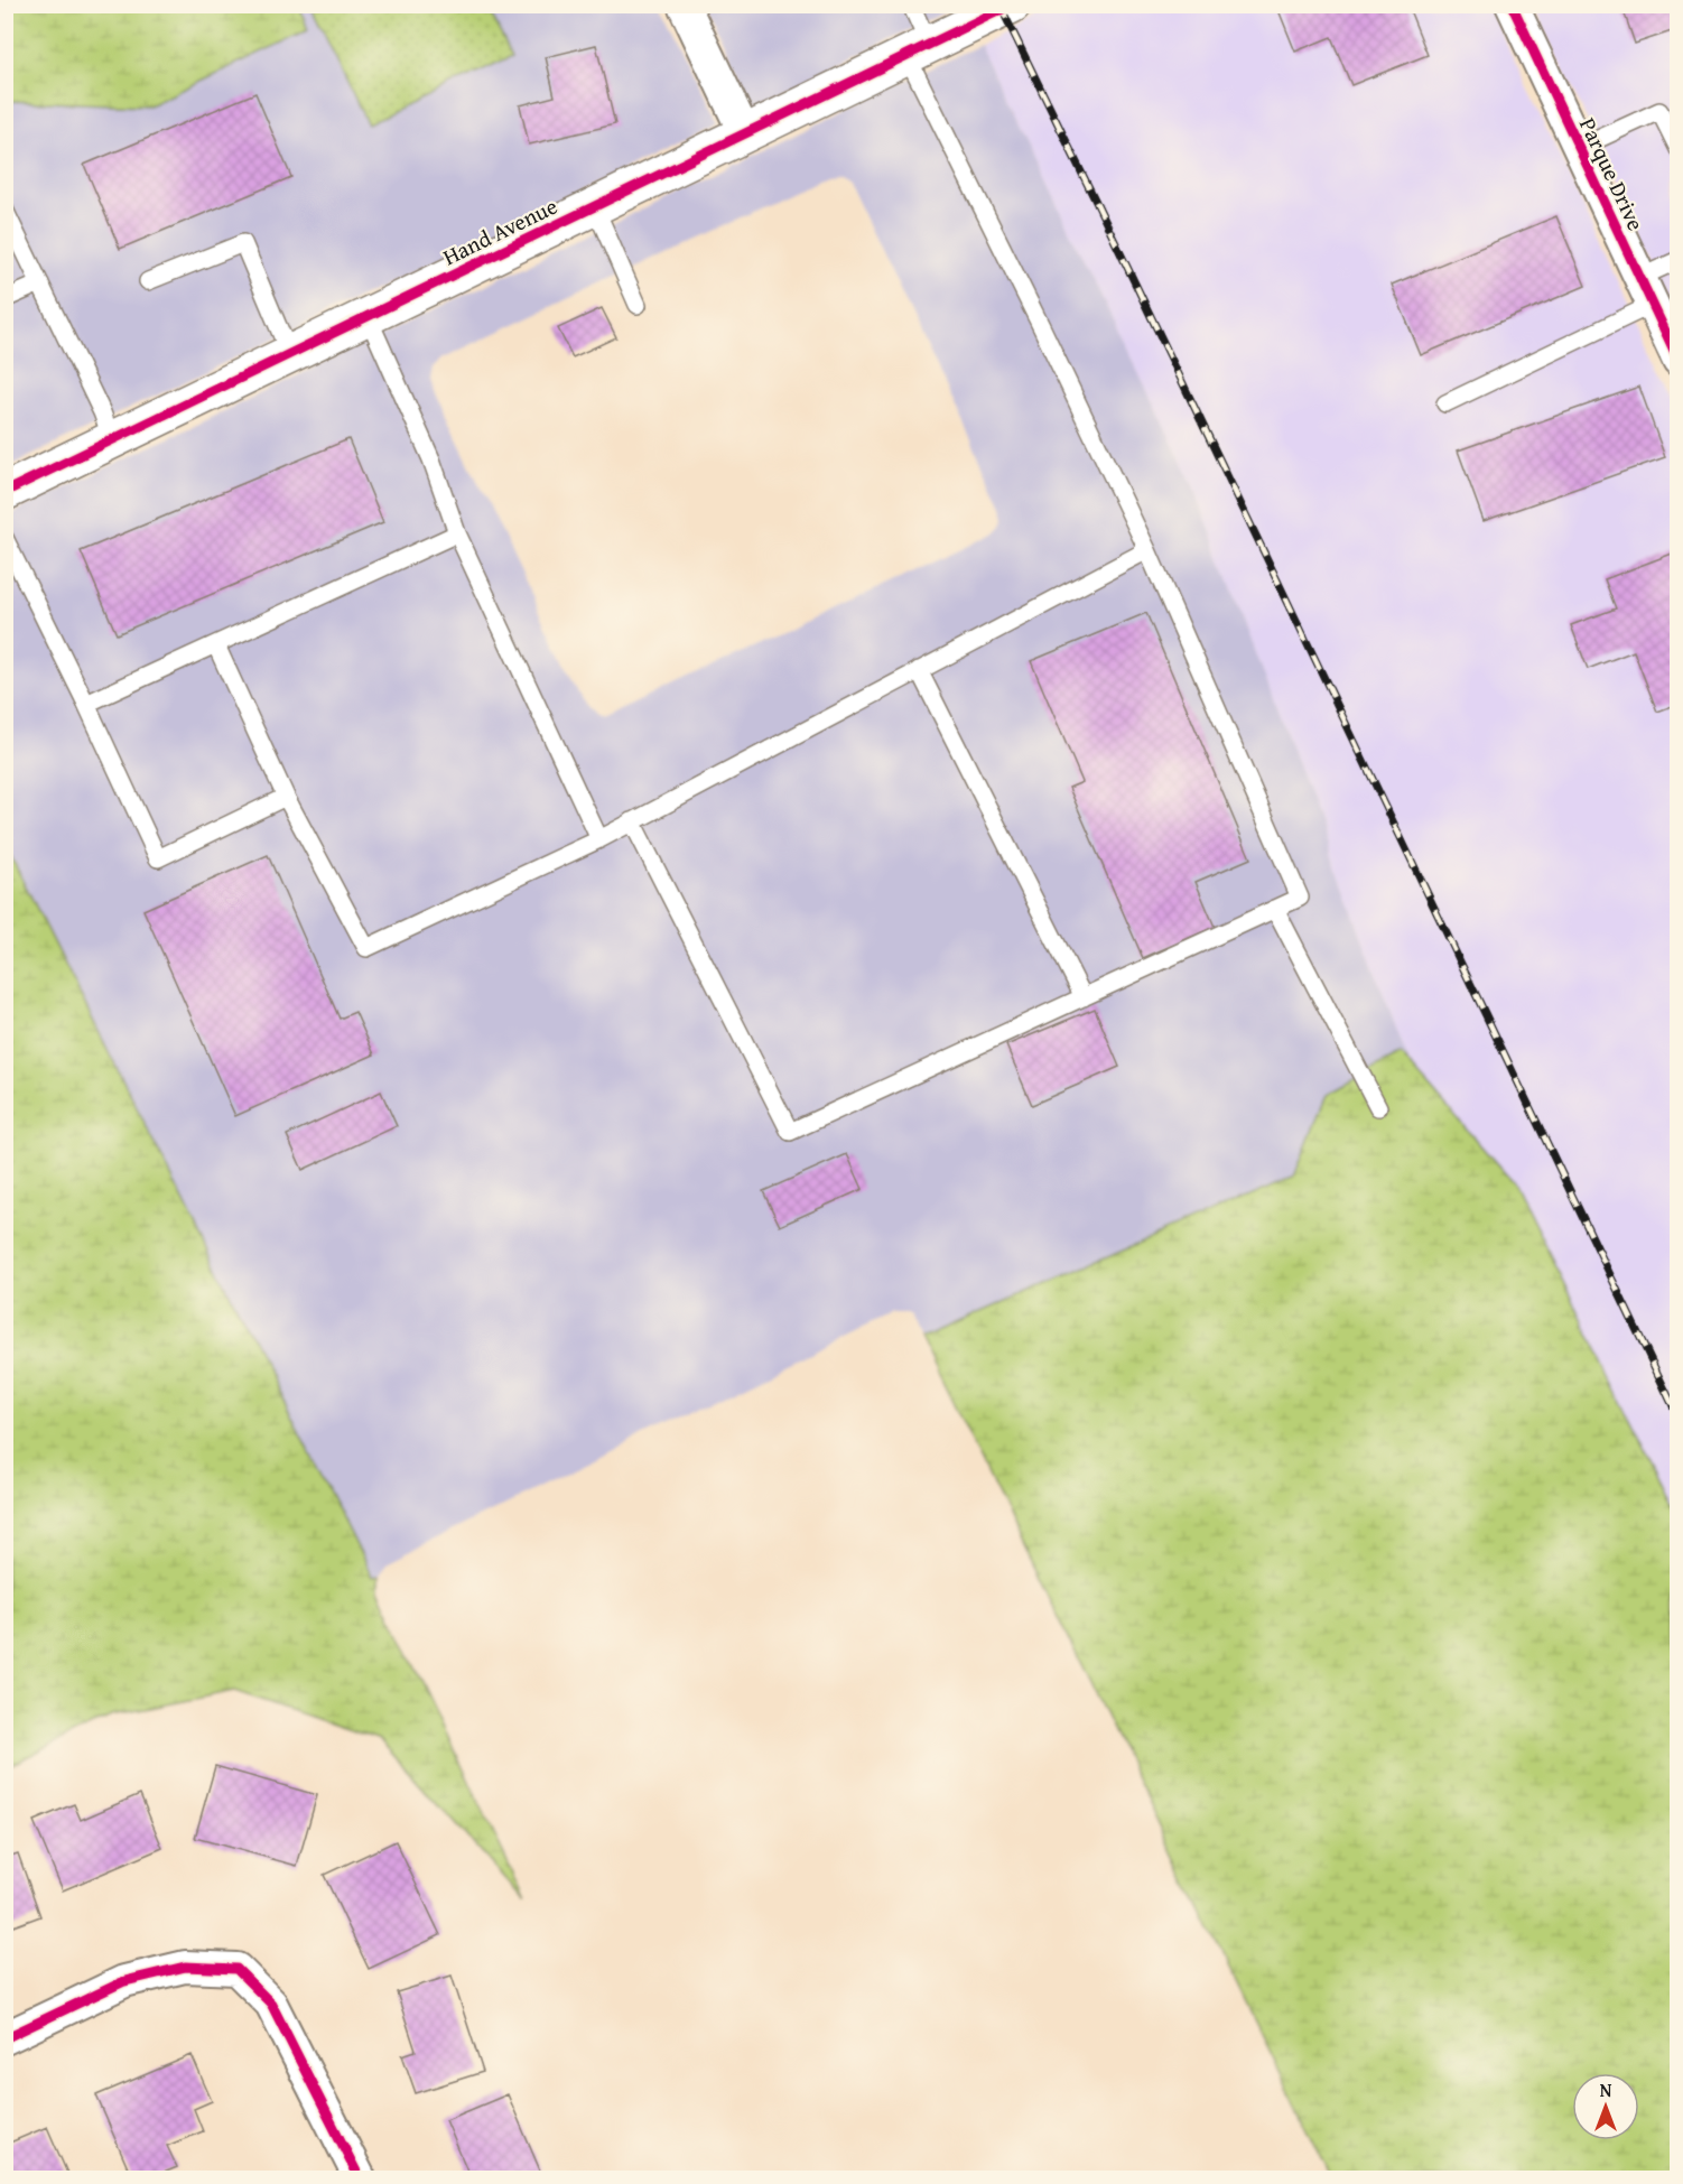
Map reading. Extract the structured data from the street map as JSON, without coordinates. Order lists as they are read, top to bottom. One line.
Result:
{"streets":{"street":["Parque Drive","Hand Avenue"]},"north":"top"}
